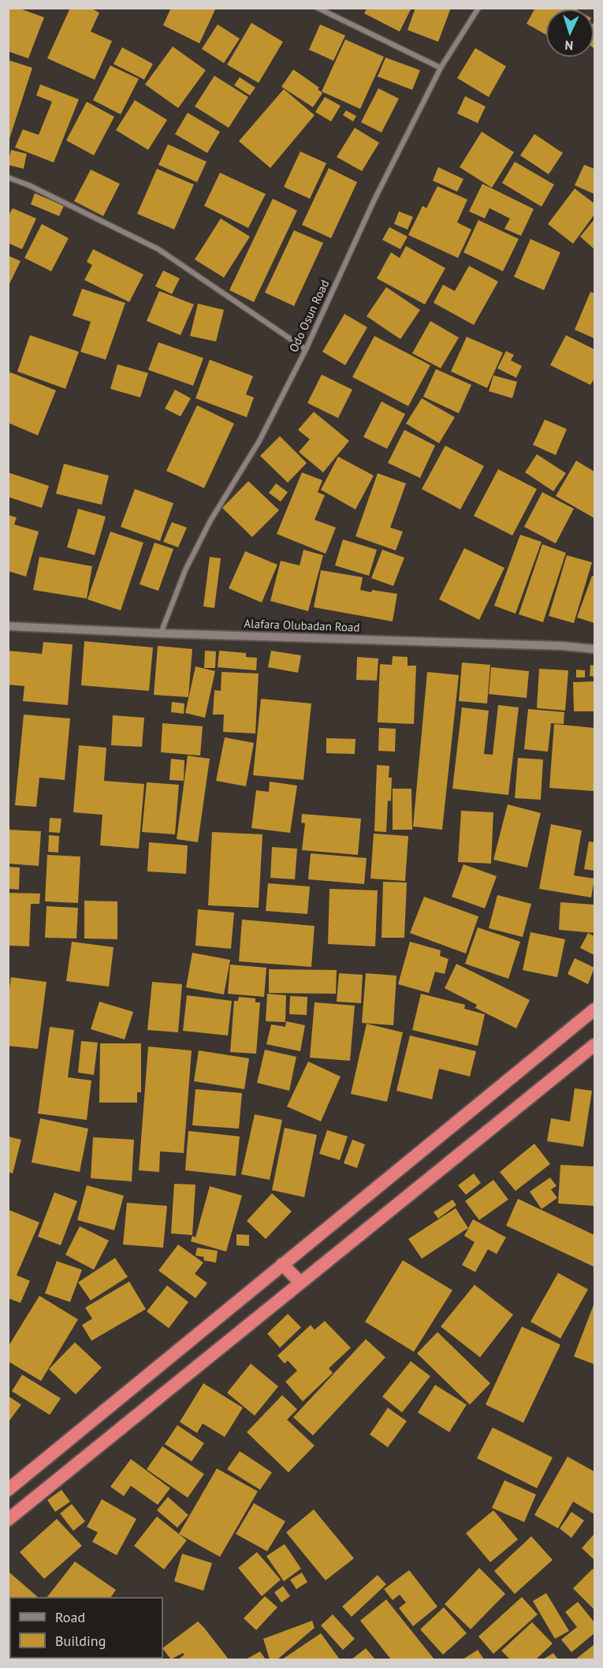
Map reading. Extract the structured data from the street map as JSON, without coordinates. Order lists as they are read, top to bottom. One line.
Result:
{"streets":{"street":["Odo Osun Road","Alafara Olubadan Road"]},"crossings":[["Odo Osun Road","Alafara Olubadan Road"]],"legend":["Road","Building"],"north":"bottom"}
